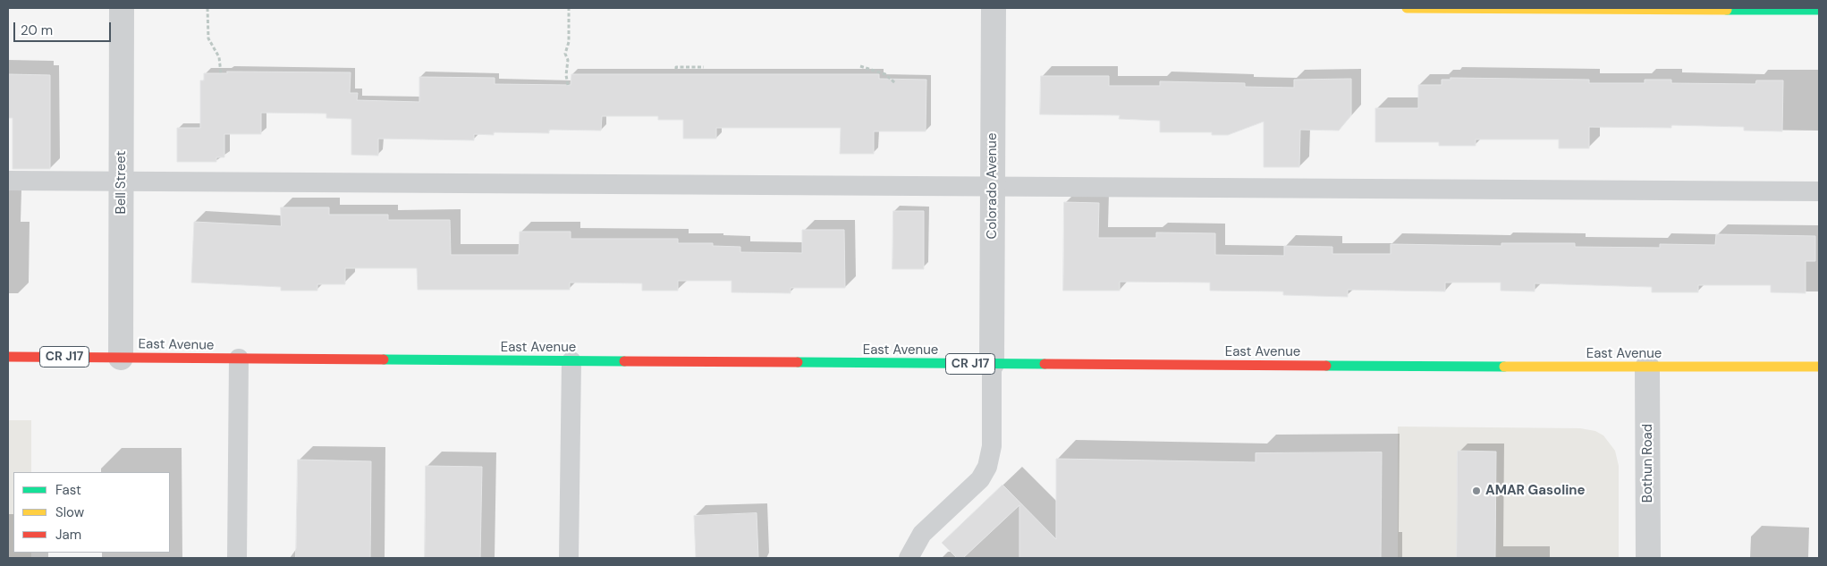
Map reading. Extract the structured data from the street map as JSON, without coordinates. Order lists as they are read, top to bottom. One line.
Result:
{"streets":{"main road":["East Avenue","CR J17"],"street":["Bell Street","Colorado Avenue","Bothun Road"]},"crossings":[["Bell Street","East Avenue"],["Colorado Avenue","East Avenue"],["East Avenue","Bothun Road"]],"places":["AMAR Gasoline"],"legend":["Fast","Slow","Jam"],"scale_bar":"20 m"}
